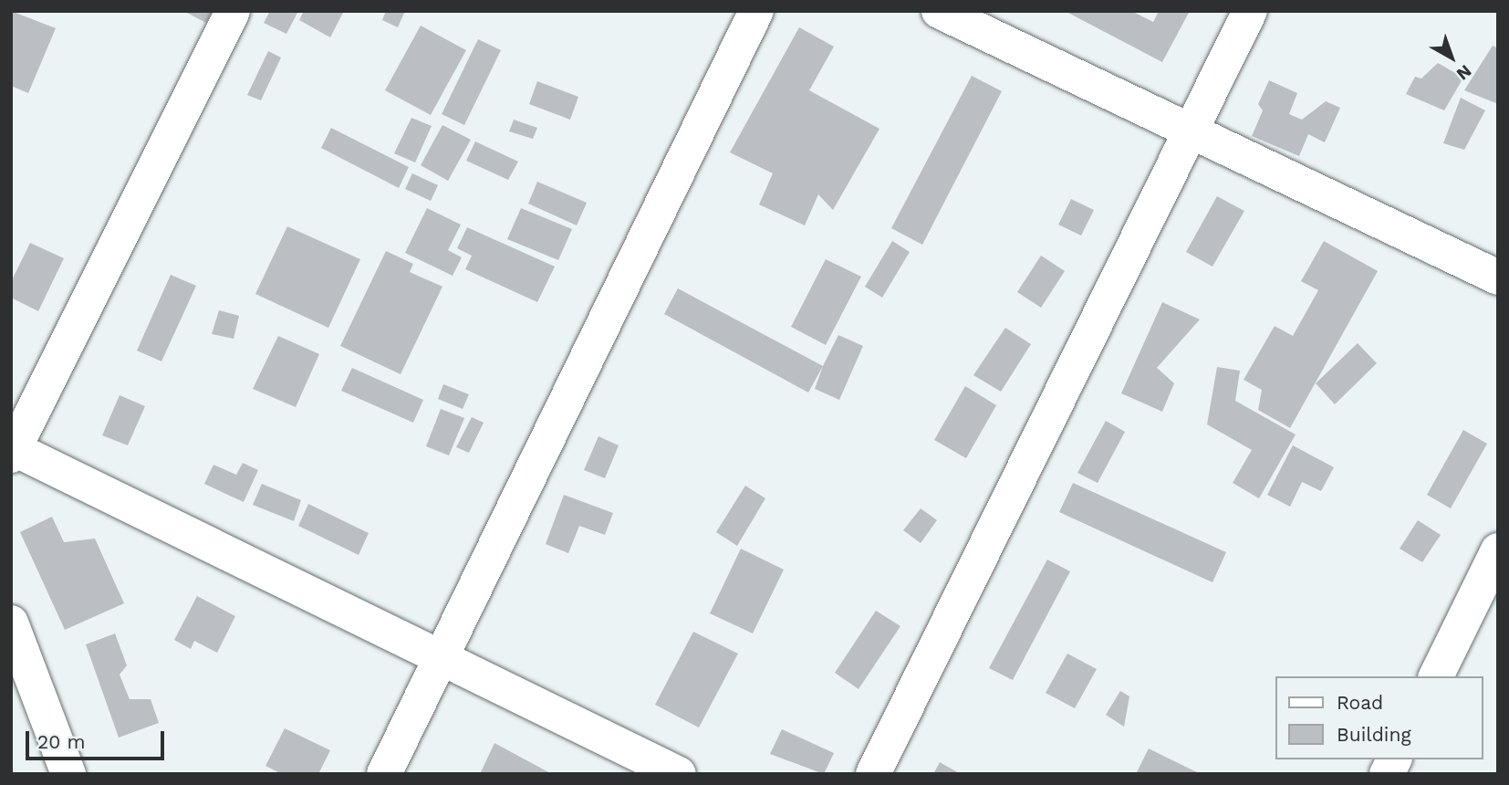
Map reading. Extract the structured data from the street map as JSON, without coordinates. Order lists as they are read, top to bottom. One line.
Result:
{"legend":["Road","Building"],"scale_bar":"20 m","north":"bottom right"}
